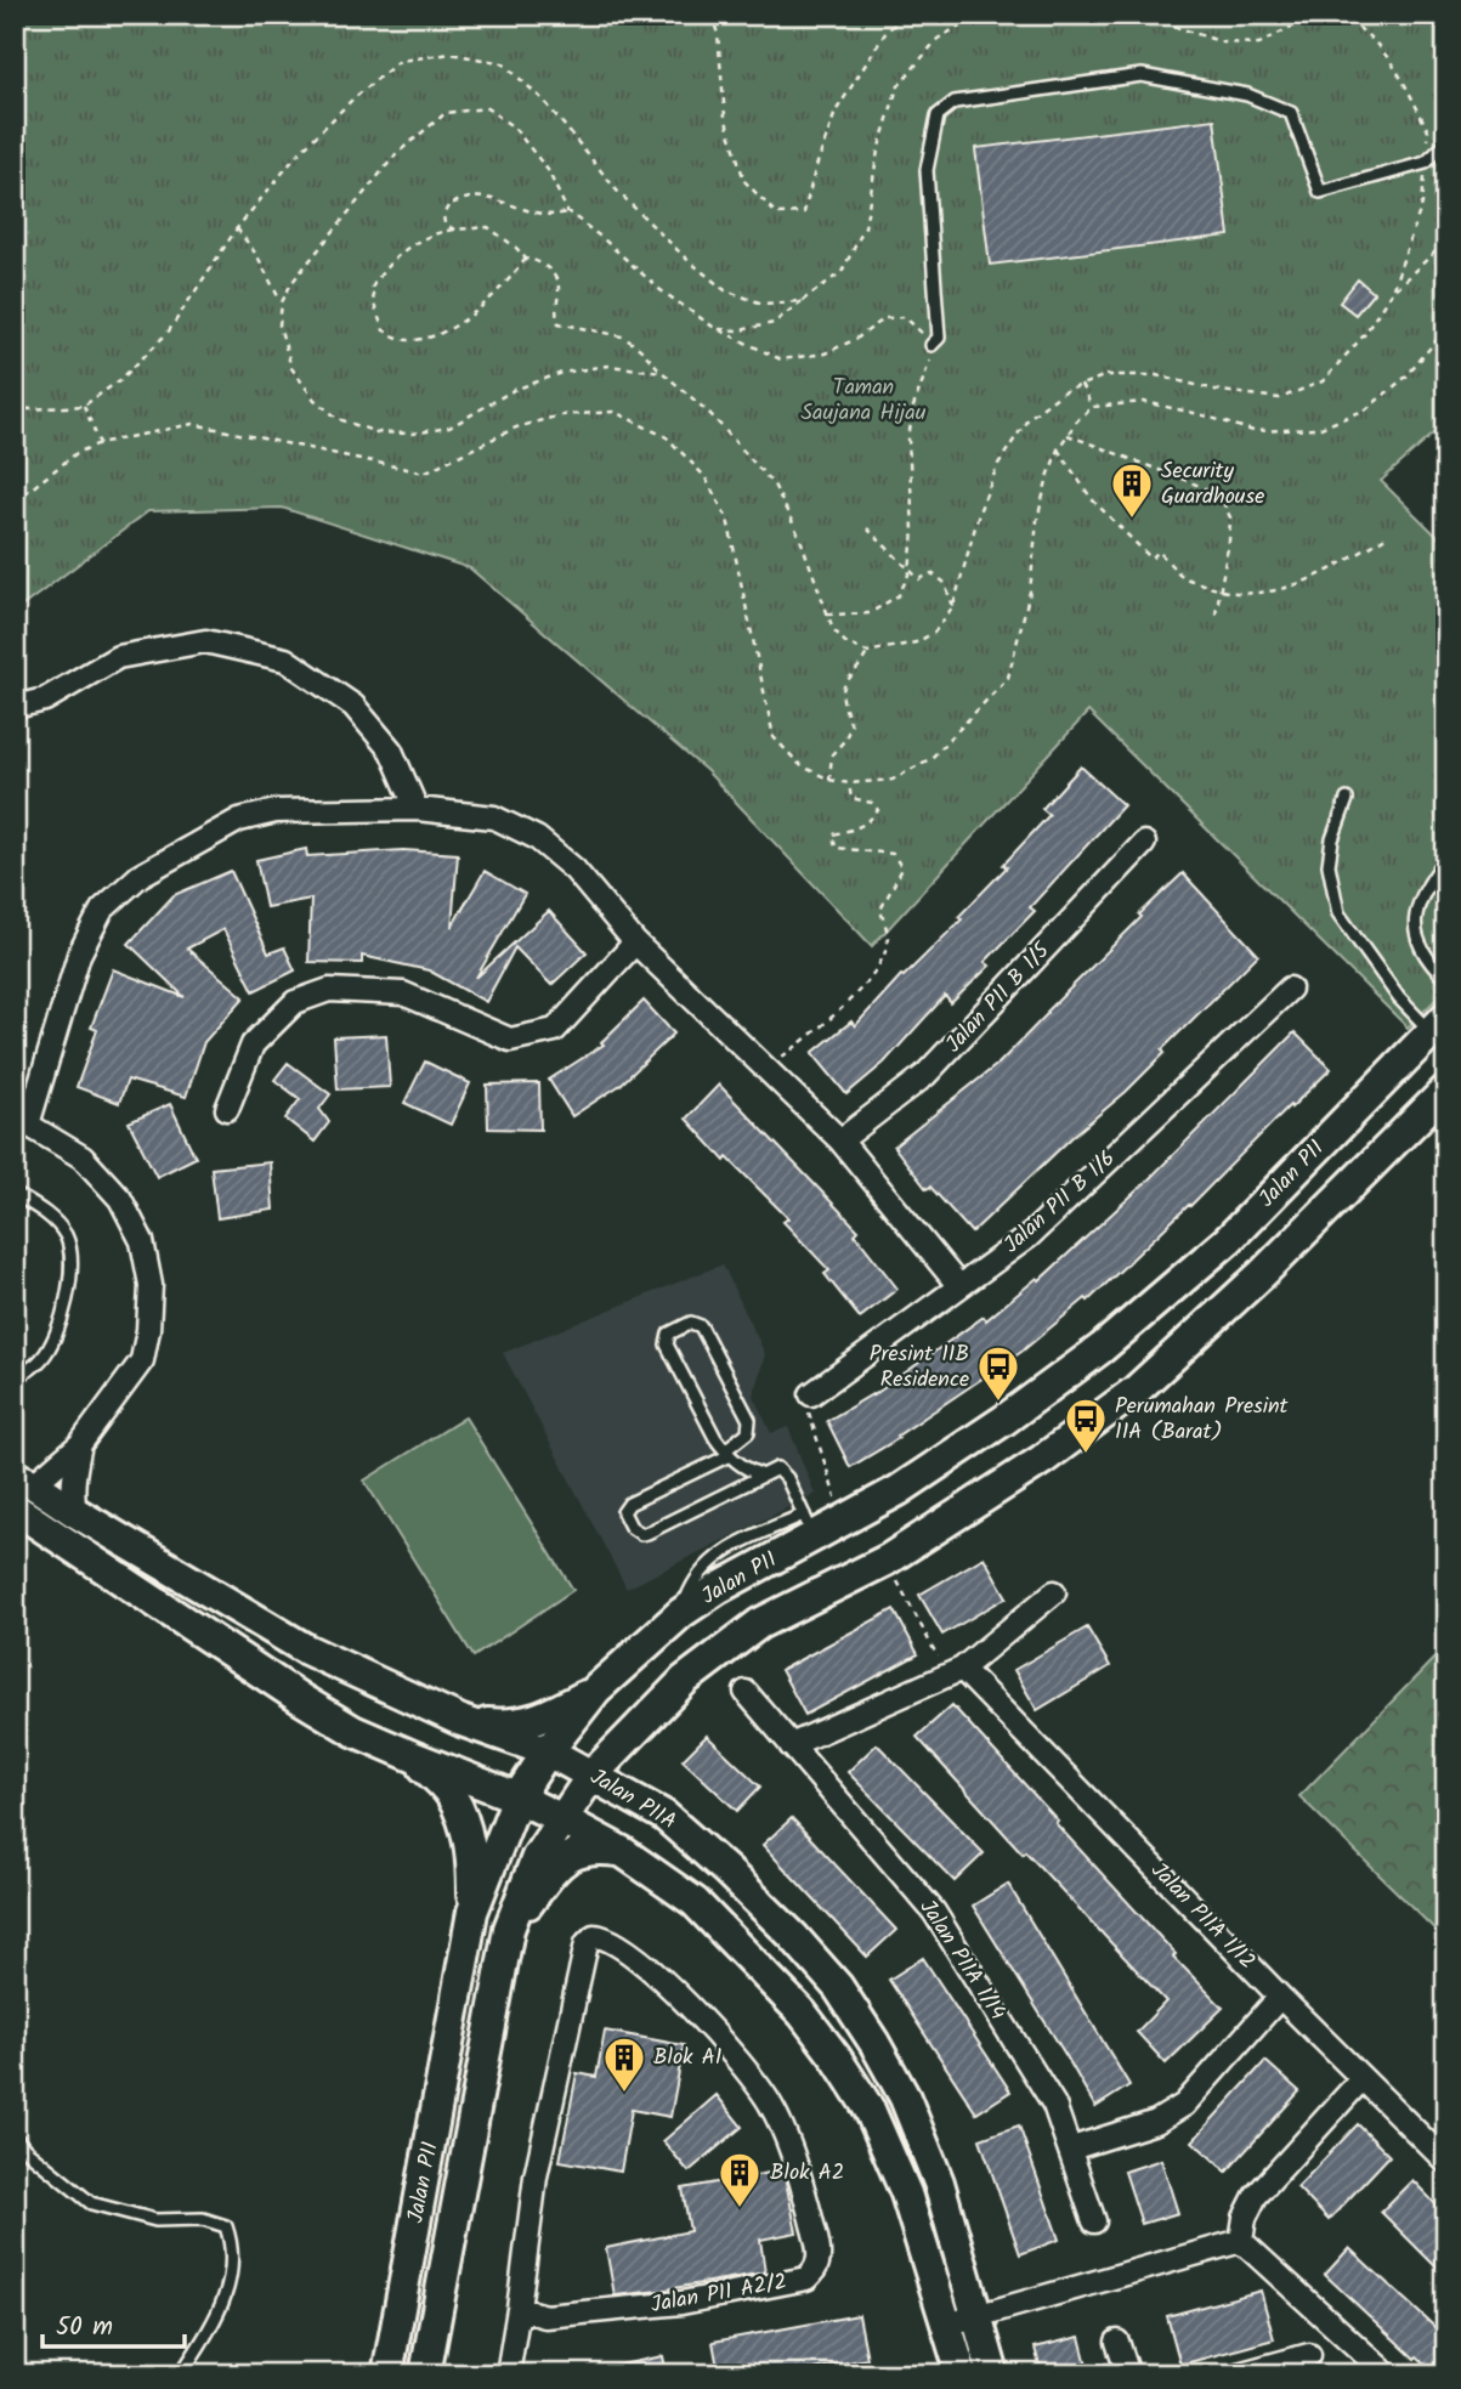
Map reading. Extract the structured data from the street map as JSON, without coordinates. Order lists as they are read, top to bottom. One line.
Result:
{"streets":{"main road":["Jalan P11","Jalan P11A"],"street":["Jalan P11 B 1/5","Jalan P11 B 1/6","Jalan P11A 1/12","Jalan P11A 1/14","Jalan P11 A2/2"]},"crossings":[["Jalan P11","Jalan P11A"]],"parks":["Taman Saujana Hijau"],"places":{"building":["Security Guardhouse","Blok A1","Blok A2"],"bus stop":["Presint 11B Residence","Perumahan Presint 11A (Barat)"]},"scale_bar":"50 m"}
